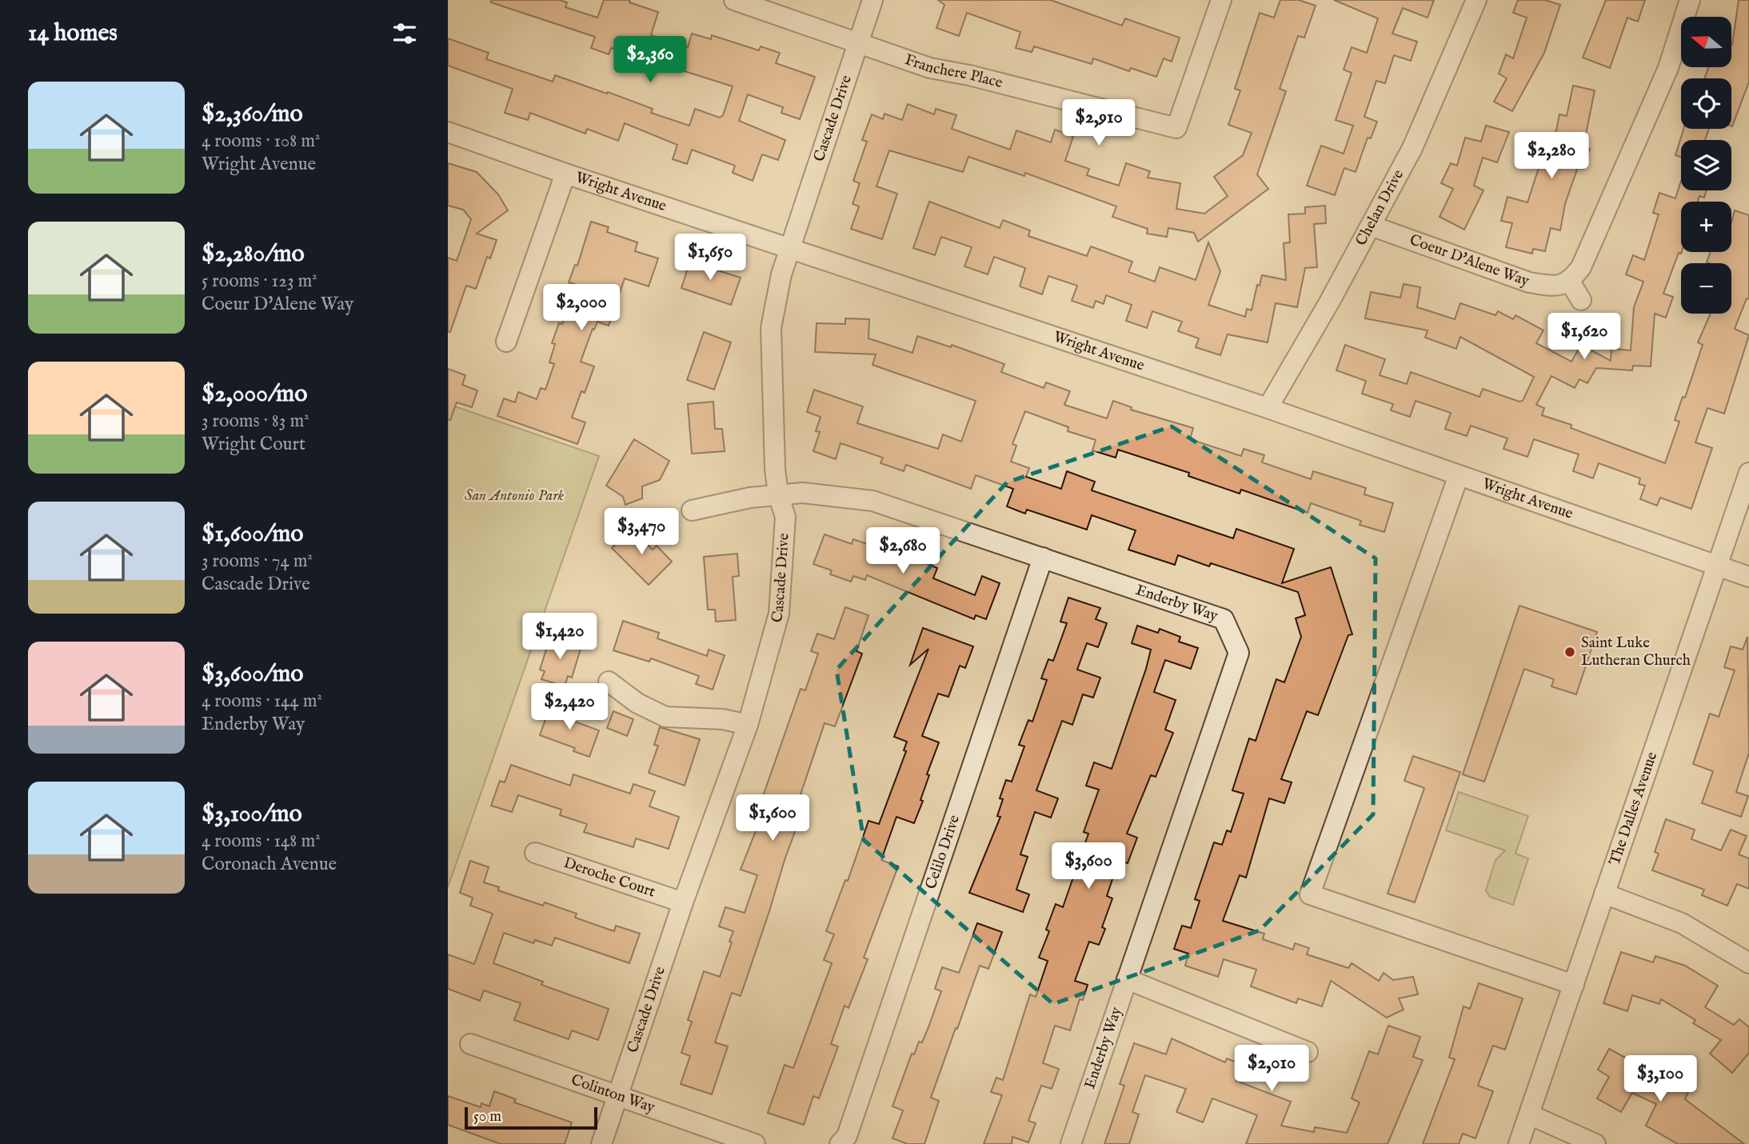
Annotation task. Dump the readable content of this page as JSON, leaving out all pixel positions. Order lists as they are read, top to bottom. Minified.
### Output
{"streets":{"street":["Franchere Place","Cascade Drive","Wright Avenue","Chelan Drive","Coeur D'Alene Way","Enderby Way","The Dalles Avenue","Celilo Drive","Deroche Court","Colinton Way"]},"crossings":[["Franchere Place","Cascade Drive"],["Cascade Drive","Wright Avenue"],["Cascade Drive","Enderby Way"],["Cascade Drive","Deroche Court"],["Cascade Drive","Colinton Way"],["Wright Avenue","Chelan Drive"],["Wright Avenue","The Dalles Avenue"],["Chelan Drive","Coeur D'Alene Way"],["Enderby Way","Celilo Drive"]],"parks":["San Antonio Park"],"places":["Saint Luke Lutheran Church"],"scale_bar":"50 m","north":"left","page":{"heading":"14 homes","map_buttons":["+","−"],"price":["$2,360","$2,910","$2,280","$1,650","$2,000","$1,620","$3,470","$2,680","$1,420","$2,420","$1,600","$3,600","$2,010","$3,100"],"list":[{"name":"$2,360/mo","note":"4 rooms · 108 m² · Wright Avenue"},{"name":"$2,280/mo","note":"5 rooms · 123 m² · Coeur D'Alene Way"},{"name":"$2,000/mo","note":"3 rooms · 83 m² · Wright Court"},{"name":"$1,600/mo","note":"3 rooms · 74 m² · Cascade Drive"},{"name":"$3,600/mo","note":"4 rooms · 144 m² · Enderby Way"},{"name":"$3,100/mo","note":"4 rooms · 148 m² · Coronach Avenue"}],"scale":"50 m"}}
